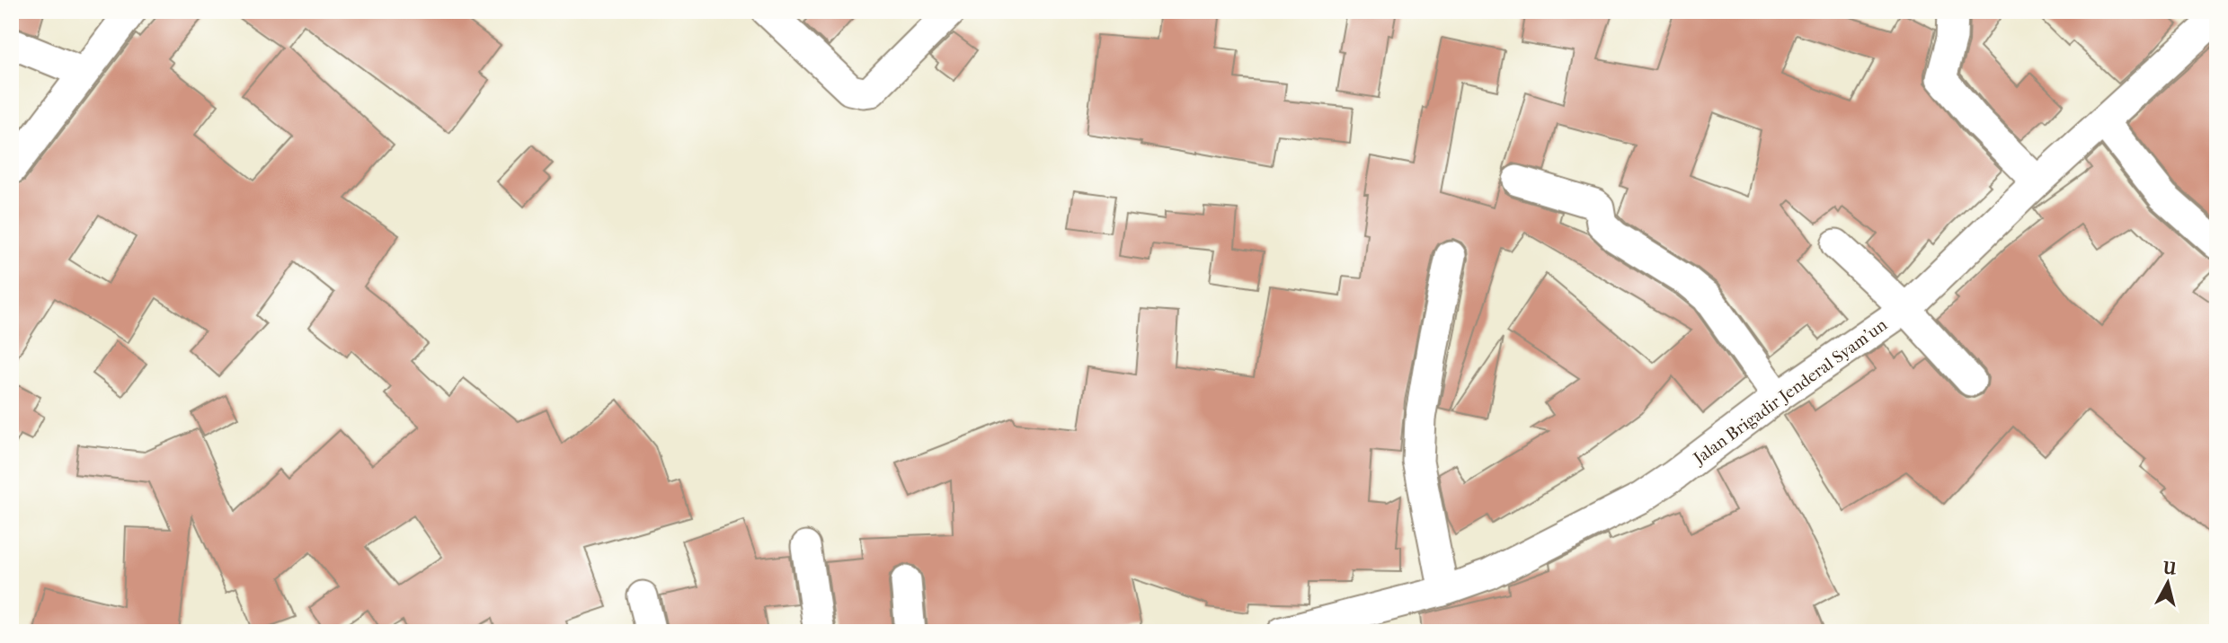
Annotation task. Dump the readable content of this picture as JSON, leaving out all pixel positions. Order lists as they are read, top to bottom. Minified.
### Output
{"streets":{"street":["Jalan Brigadir Jenderal Syam'un"]},"north":"top"}
